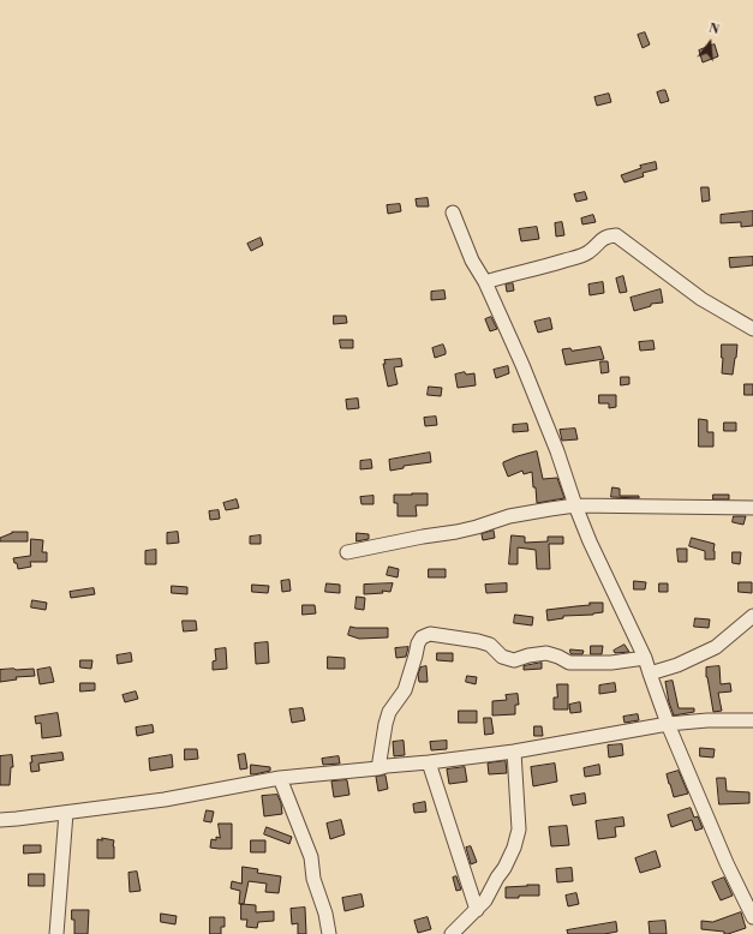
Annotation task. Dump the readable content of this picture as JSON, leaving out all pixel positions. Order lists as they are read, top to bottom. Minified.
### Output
{"north":"top"}
